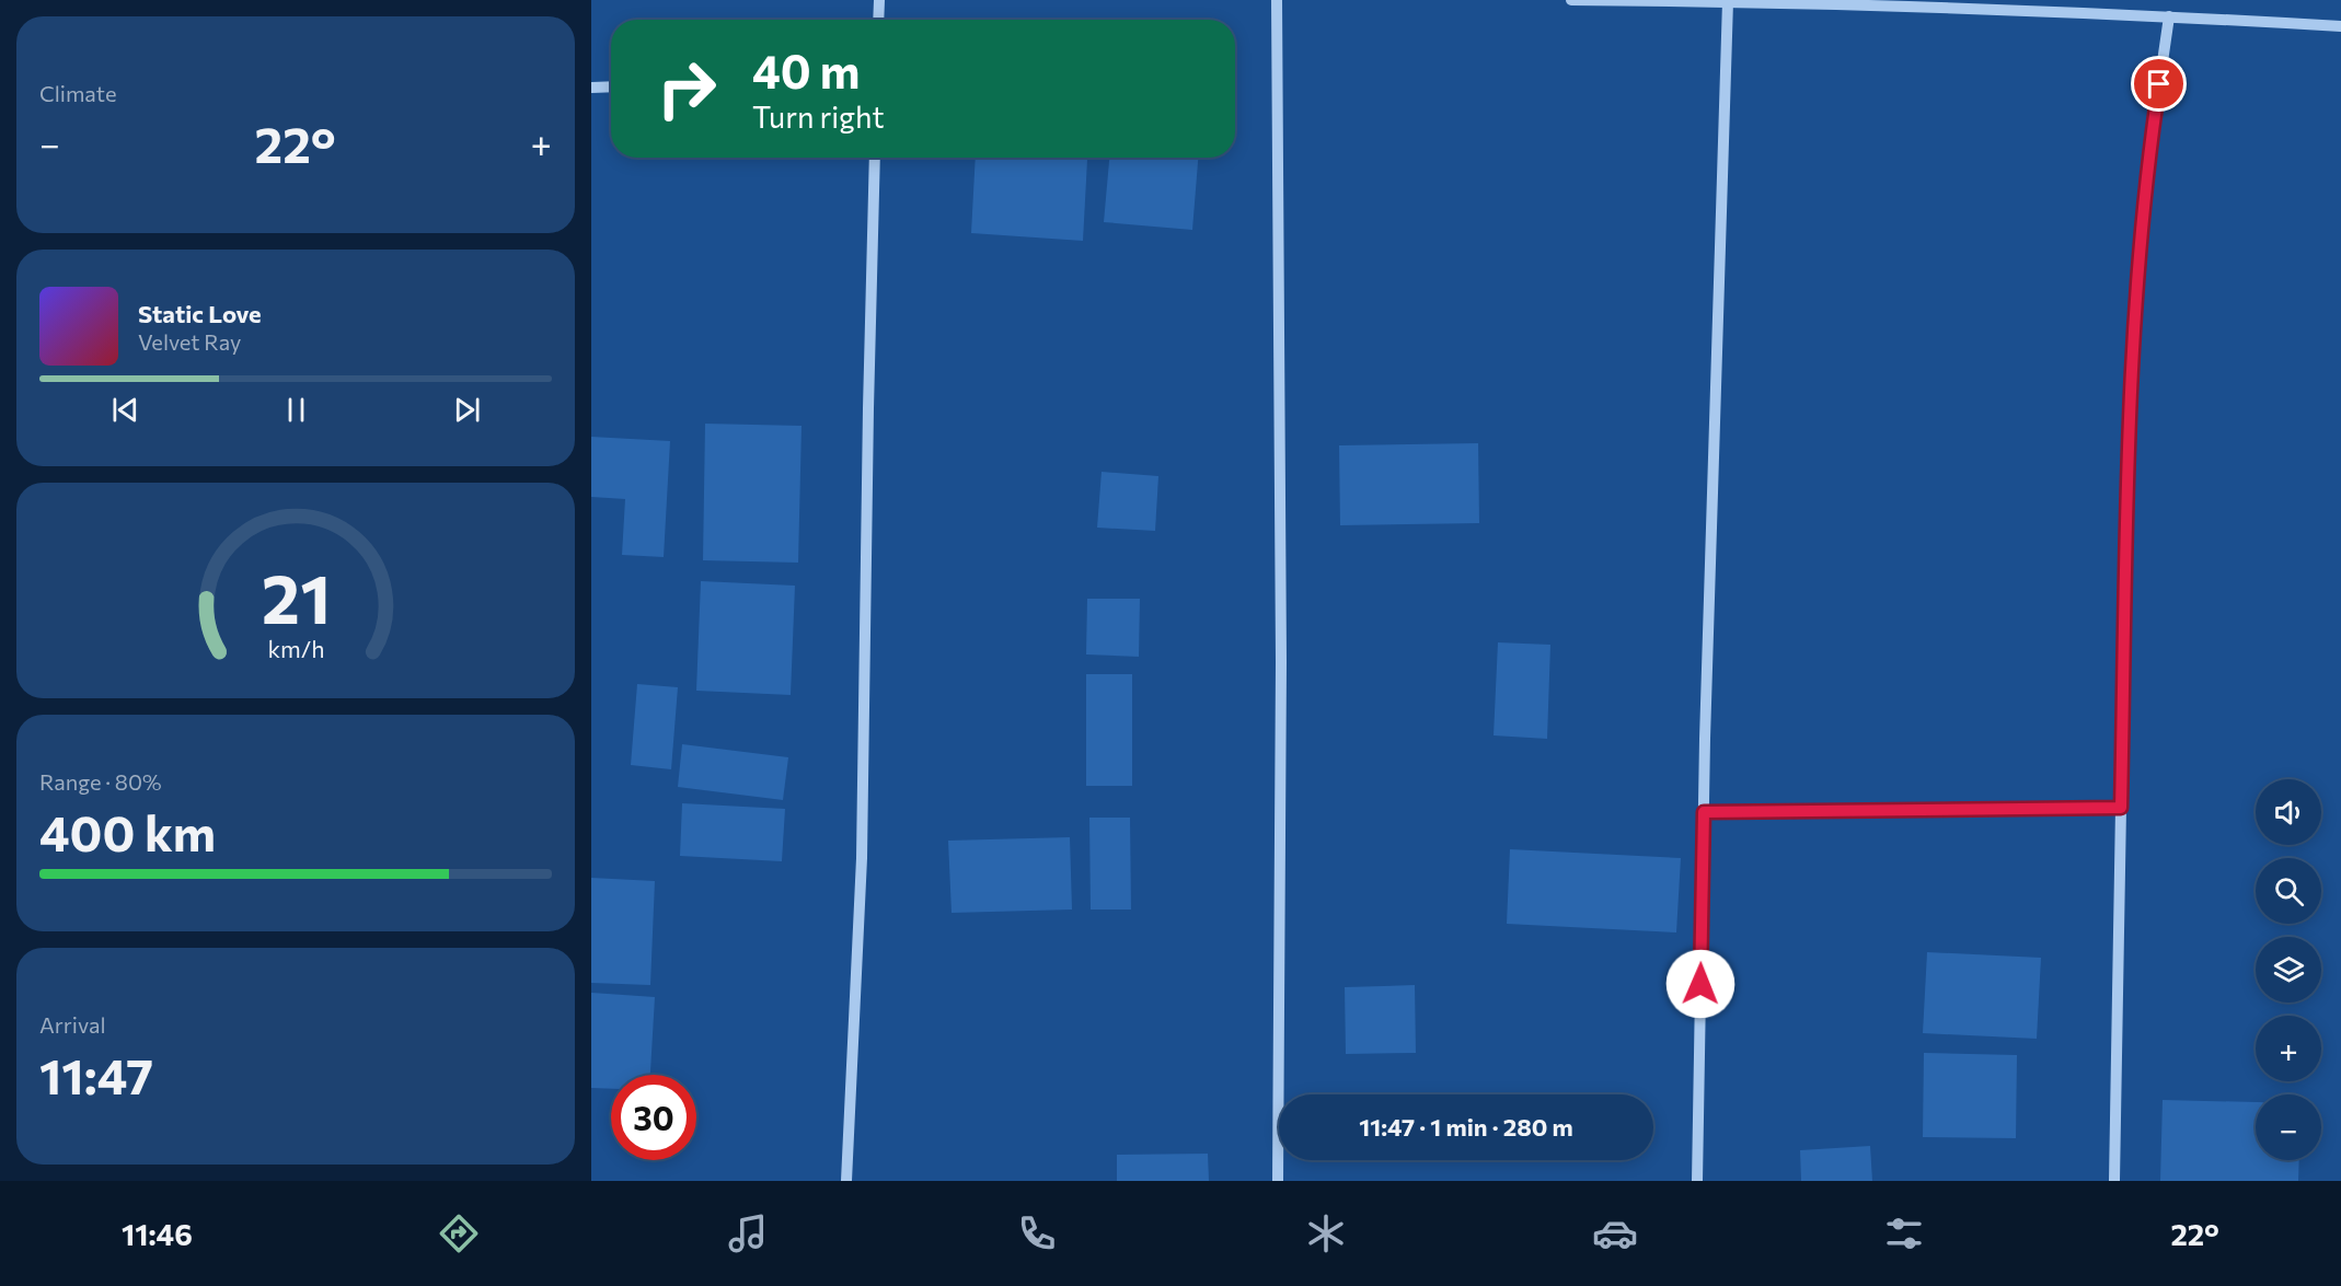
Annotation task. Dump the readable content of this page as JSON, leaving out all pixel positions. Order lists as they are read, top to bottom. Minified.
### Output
{"page":{"tile":["Climate",["Range · 80%","400 km"],["Arrival","11:47"]],"turn":["40 m","Turn right"],"heat":["−","22°","+"],"song":["Static Love","Velvet Ray"],"map_buttons":["+","−"],"limit":"30","trip":"11:47 · 1 min · 280 m","tabs":["11:46","22°"],"gauge":["21","km/h"]}}
